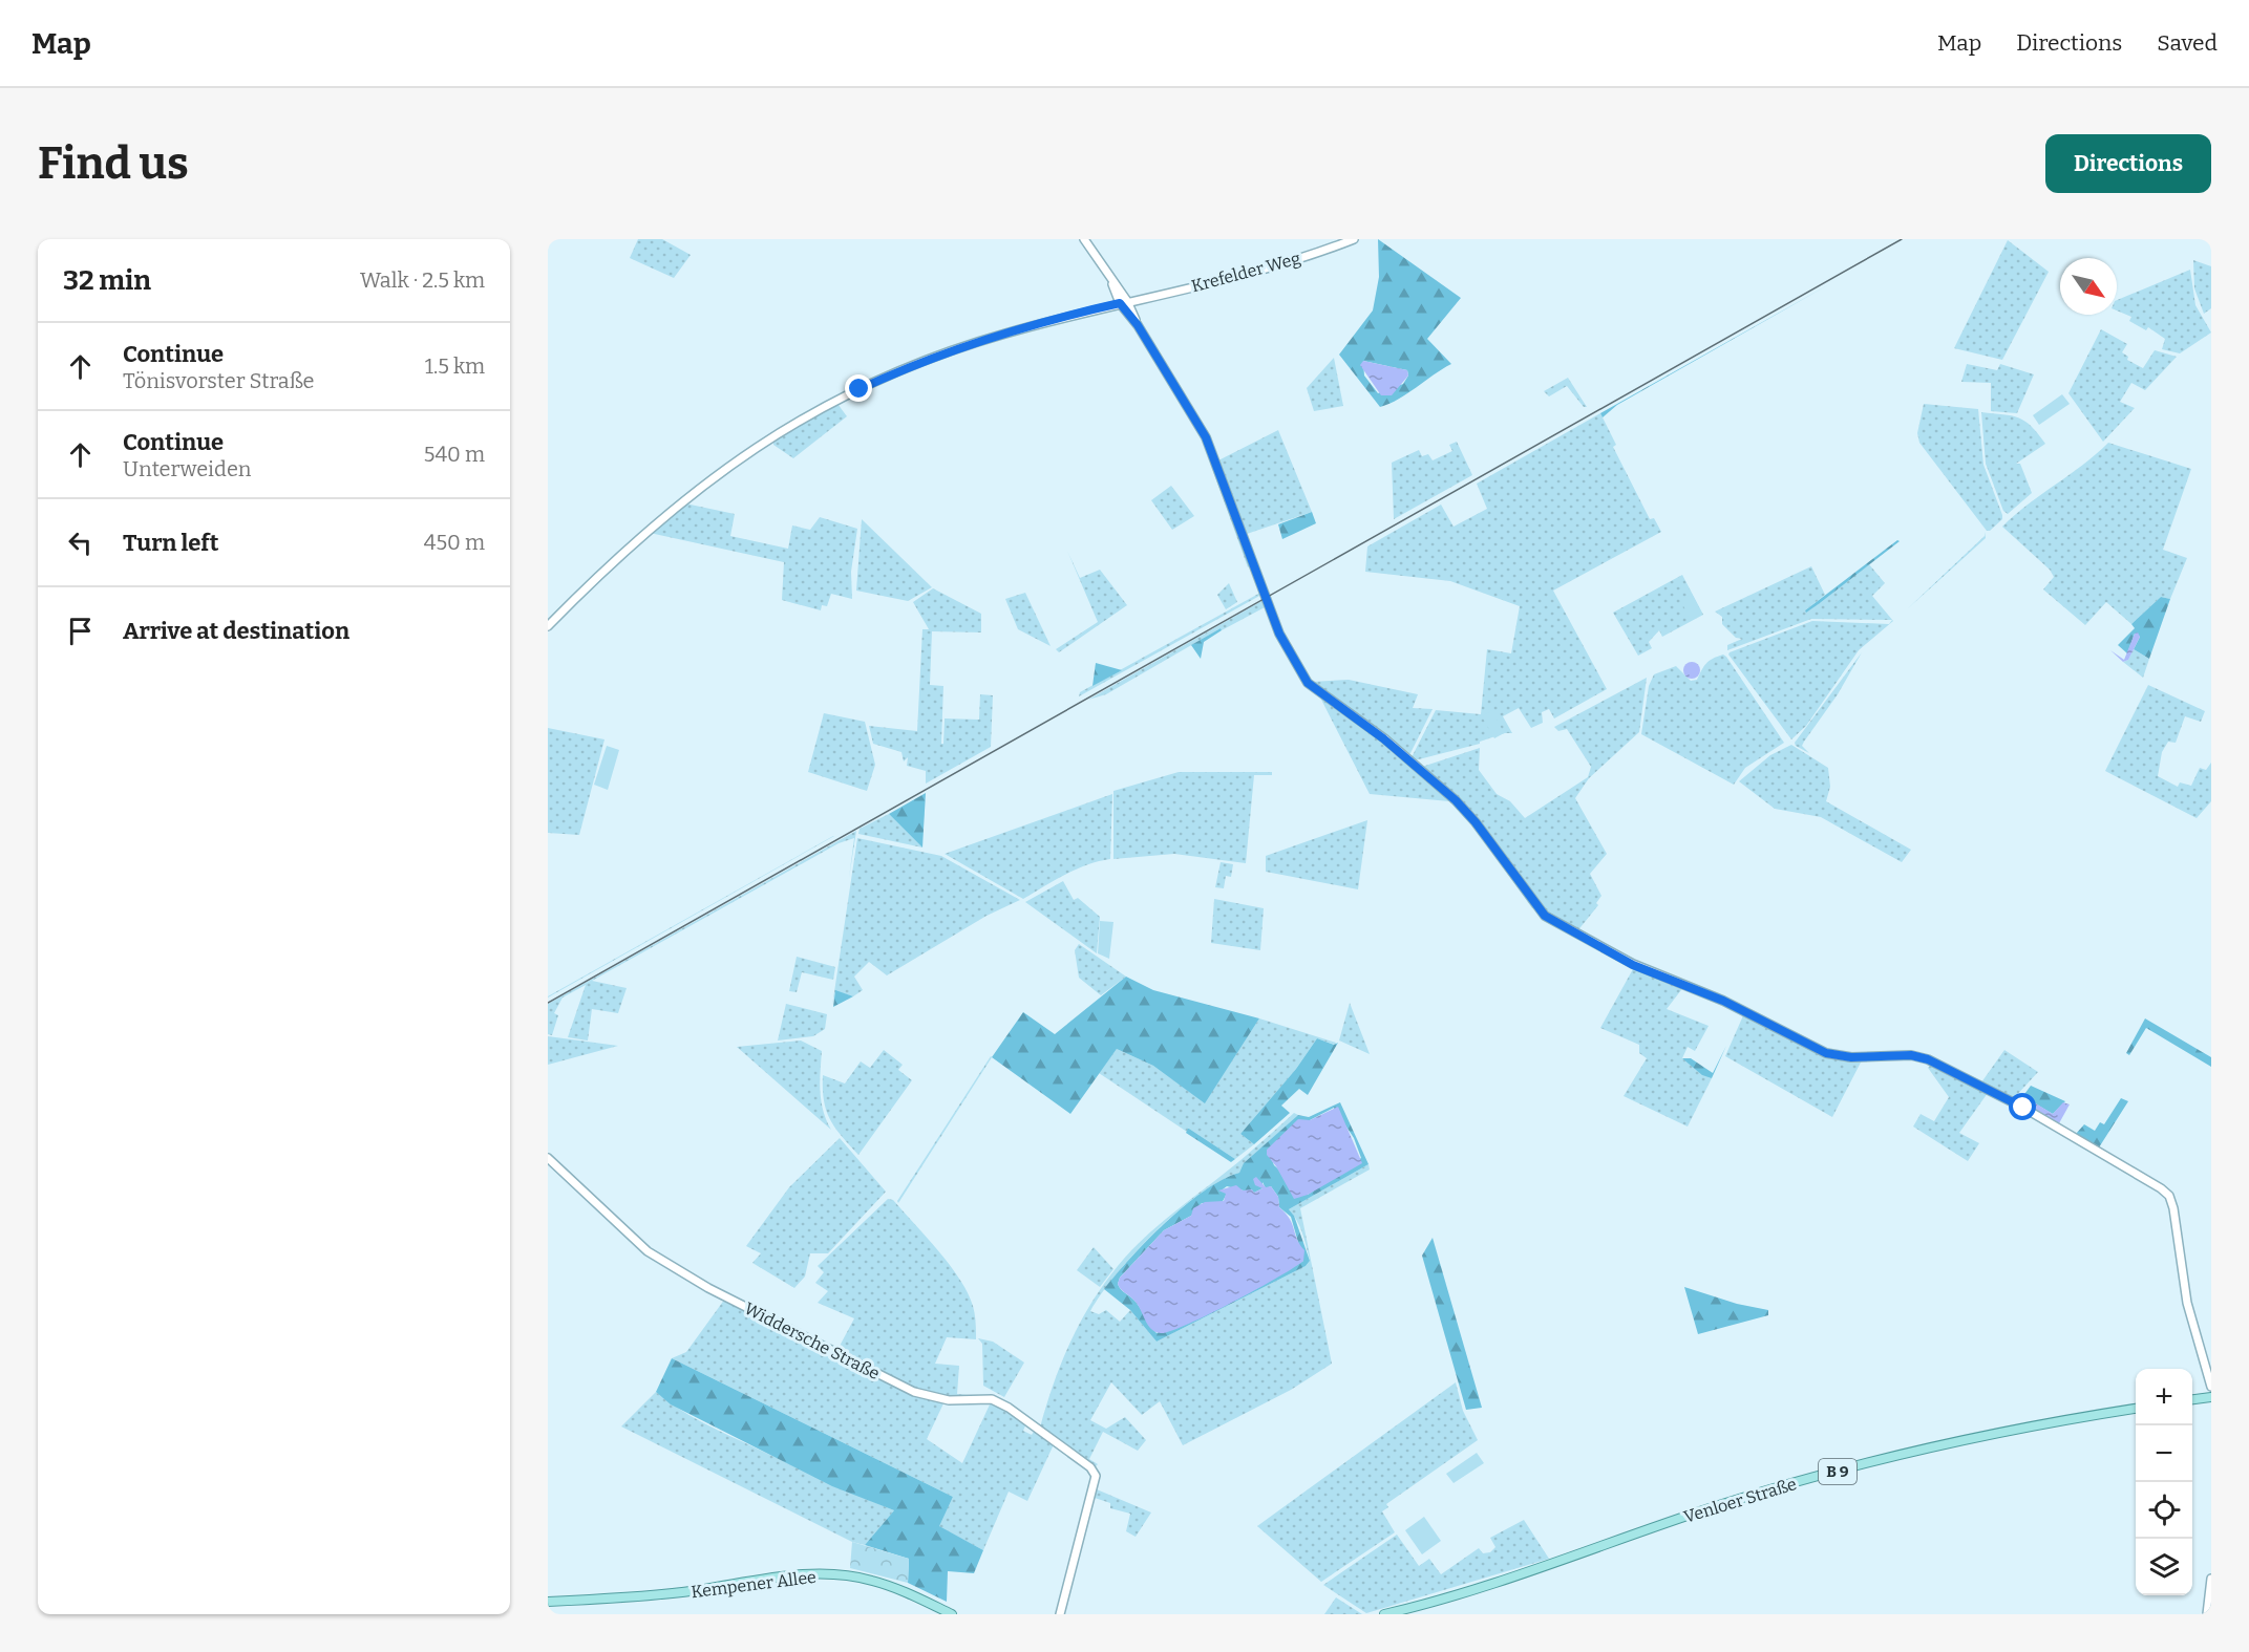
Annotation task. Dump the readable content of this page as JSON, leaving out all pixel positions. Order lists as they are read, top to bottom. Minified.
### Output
{"streets":{"main road":["B 9","Venloer Straße","Kempener Allee"],"street":["Krefelder Weg","Widdersche Straße"]},"north":"bottom right","page":{"header":"Map","nav":["Map","Directions","Saved"],"buttons":"Directions","title":"Find us","heading":["32 min","Walk · 2.5 km"],"list":[["Continue","Tönisvorster Straße","1.5 km"],["Continue","Unterweiden","540 m"],["Turn left","450 m"],"Arrive at destination"],"map_buttons":["+","−"]}}
